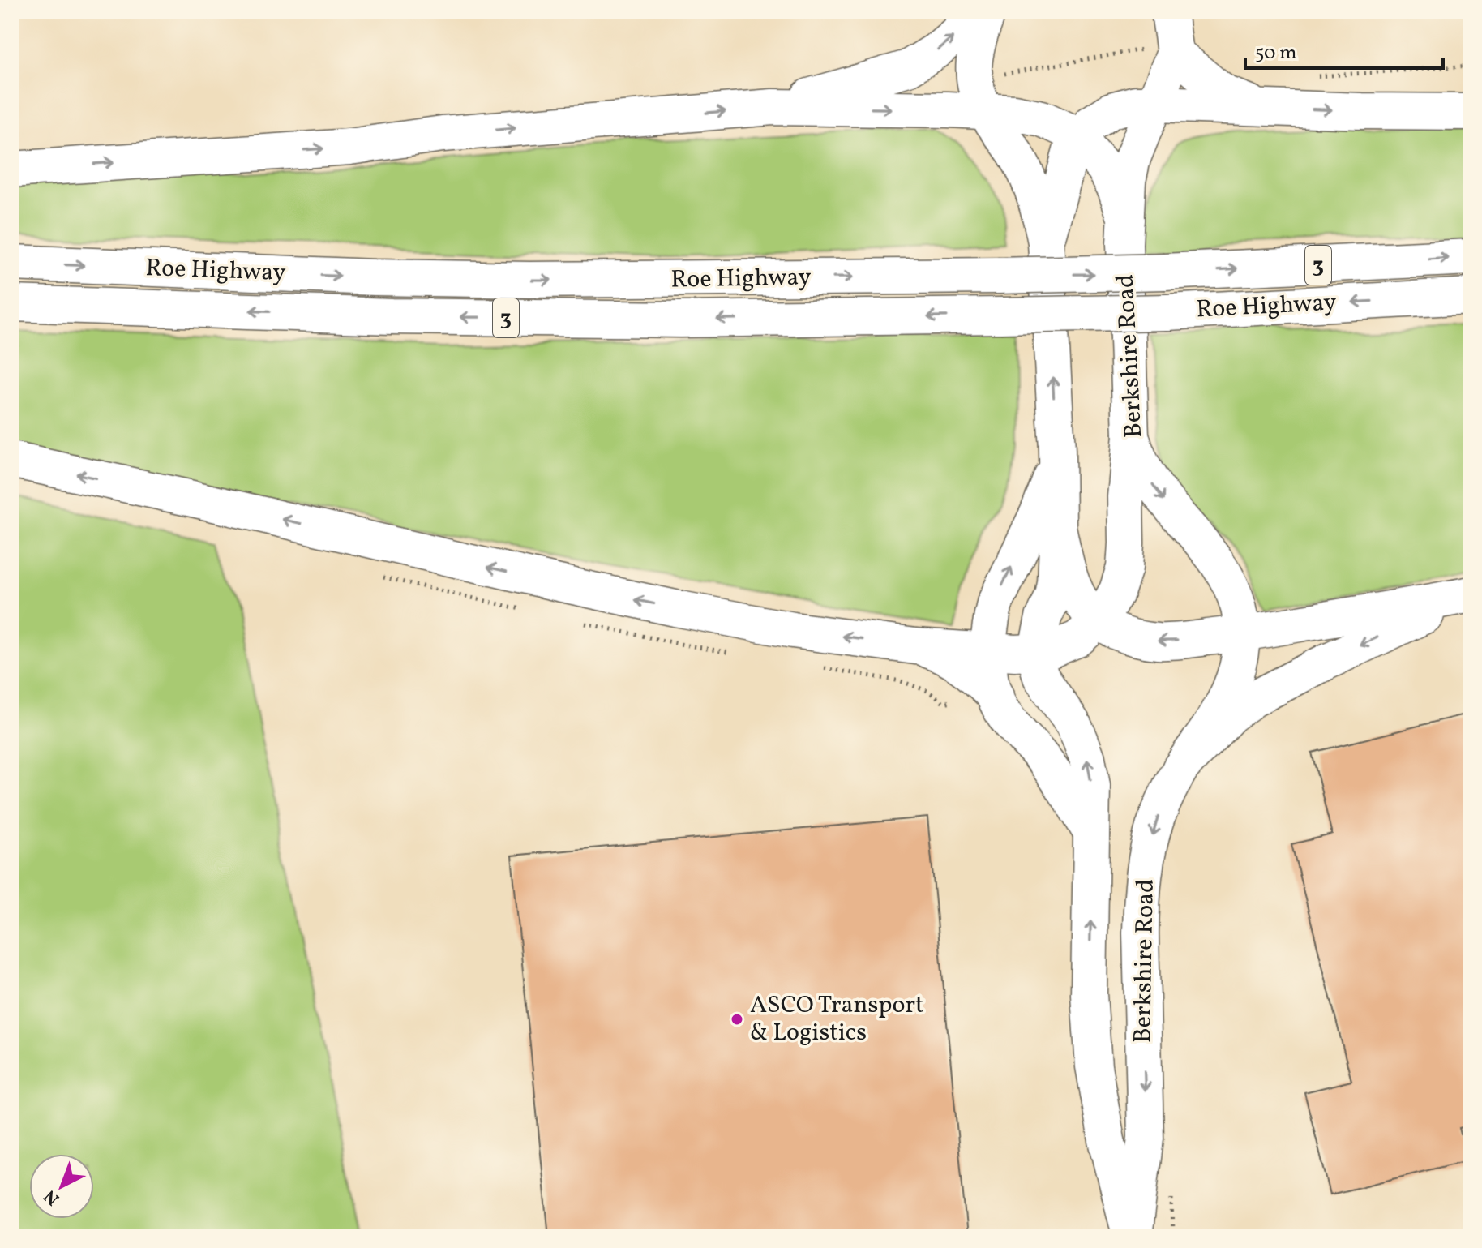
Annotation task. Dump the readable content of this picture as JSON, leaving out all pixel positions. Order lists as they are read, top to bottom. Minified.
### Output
{"streets":{"main road":["3","Roe Highway","Berkshire Road"]},"places":["ASCO Transport & Logistics"],"scale_bar":"50 m","north":"bottom left"}
